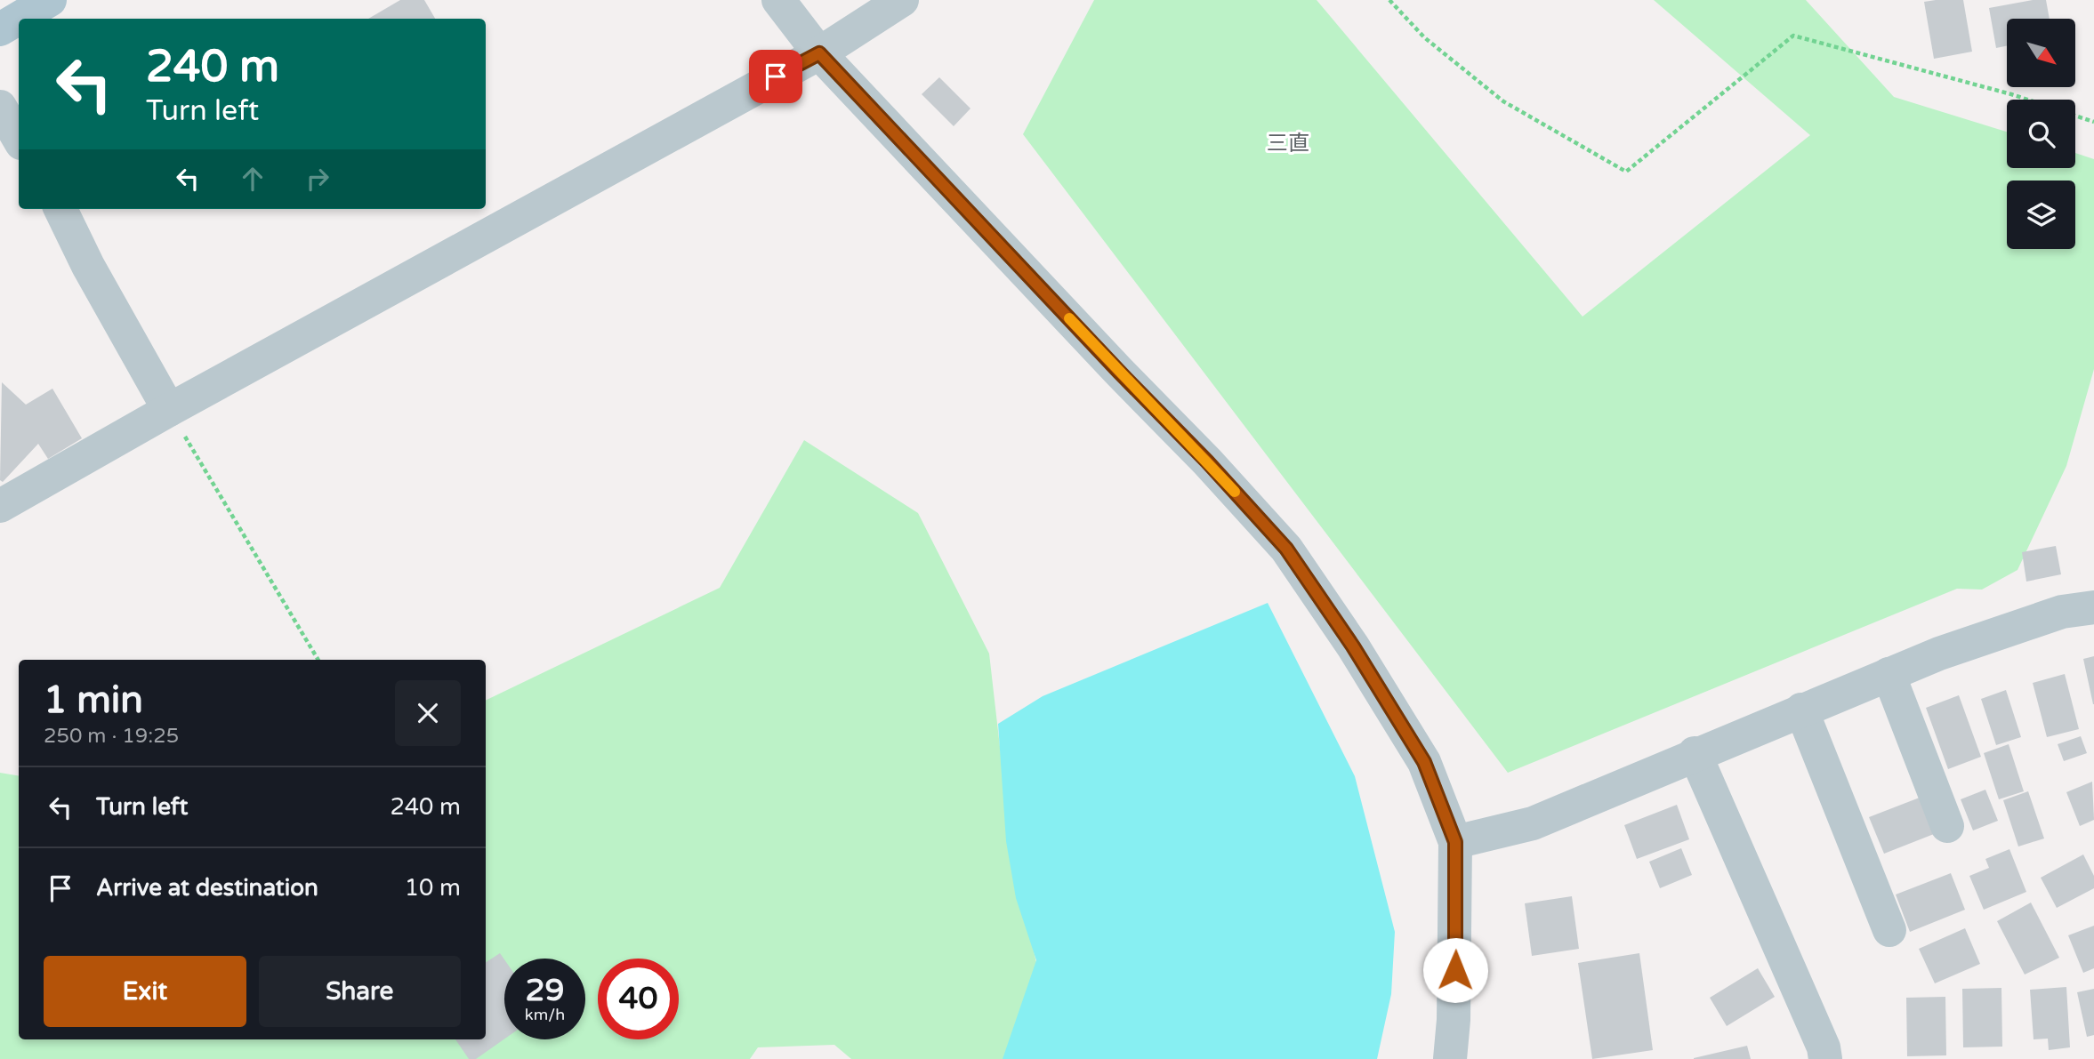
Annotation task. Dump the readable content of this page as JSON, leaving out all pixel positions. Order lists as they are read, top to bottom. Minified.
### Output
{"districts":["三直"],"north":"bottom right","page":{"turn":["240 m","Turn left"],"heading":["1 min","250 m · 19:25"],"list":[{"name":"Turn left","value":"240 m"},{"name":"Arrive at destination","value":"10 m"}],"buttons":["Exit","Share"],"speed":"29 km/h","limit":"40"}}
